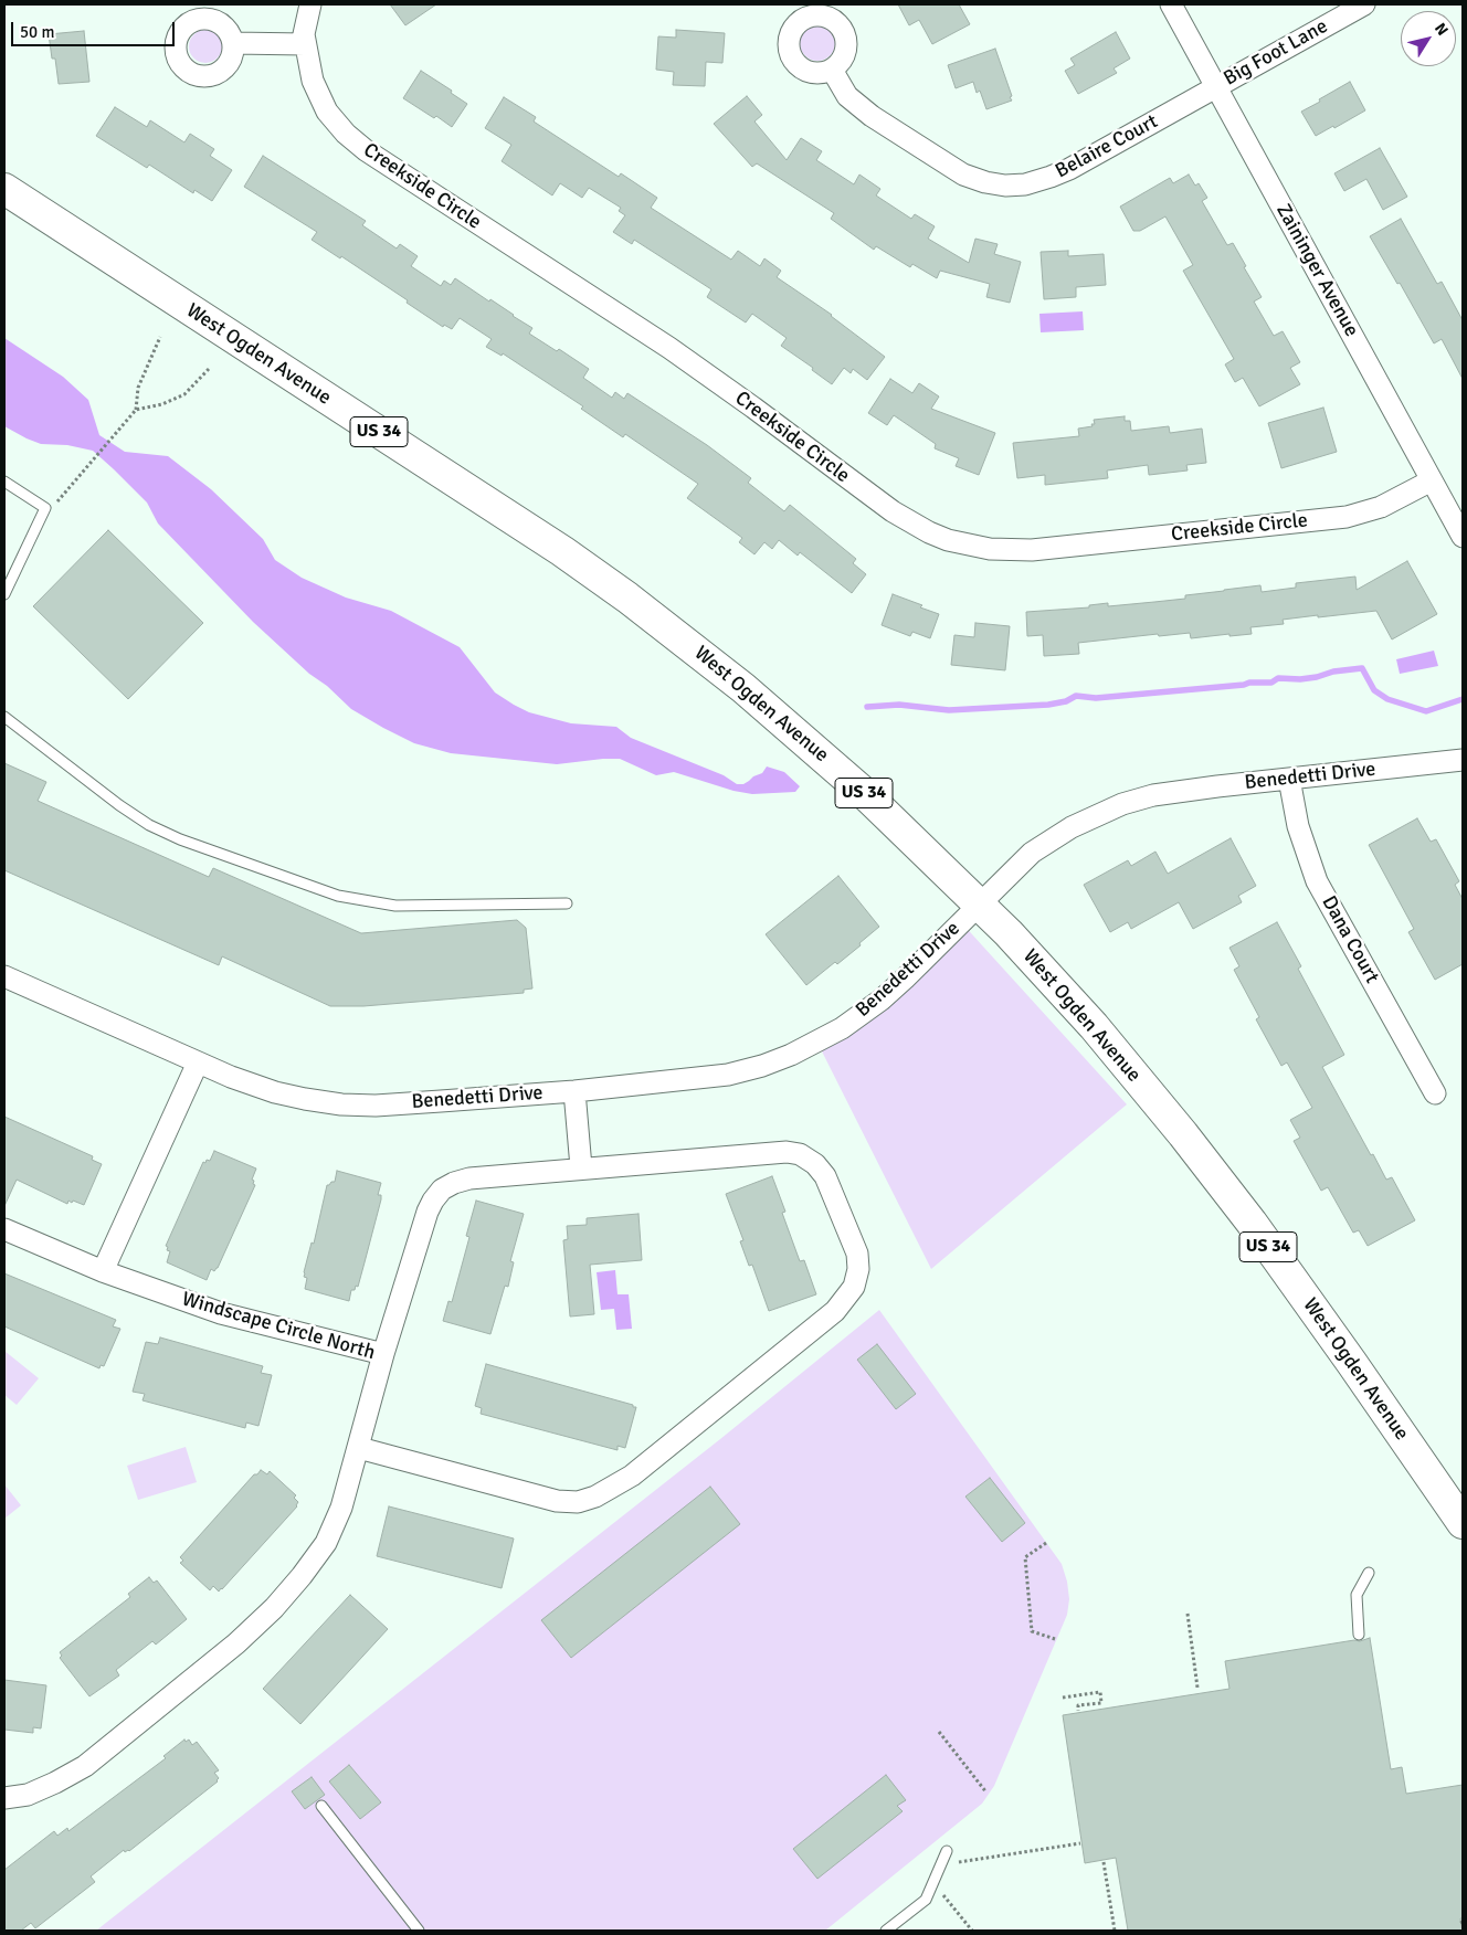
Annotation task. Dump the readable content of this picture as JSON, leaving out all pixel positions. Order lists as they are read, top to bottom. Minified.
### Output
{"streets":{"main road":["West Ogden Avenue","US 34"],"street":["Big Foot Lane","Belaire Court","Creekside Circle","Zaininger Avenue","Benedetti Drive","Dana Court","Windscape Circle North"]},"crossings":[["Big Foot Lane","Belaire Court"],["Big Foot Lane","Zaininger Avenue"],["Belaire Court","Zaininger Avenue"],["Creekside Circle","Zaininger Avenue"],["West Ogden Avenue","Benedetti Drive"],["Benedetti Drive","Dana Court"]],"scale_bar":"50 m","north":"top right"}
